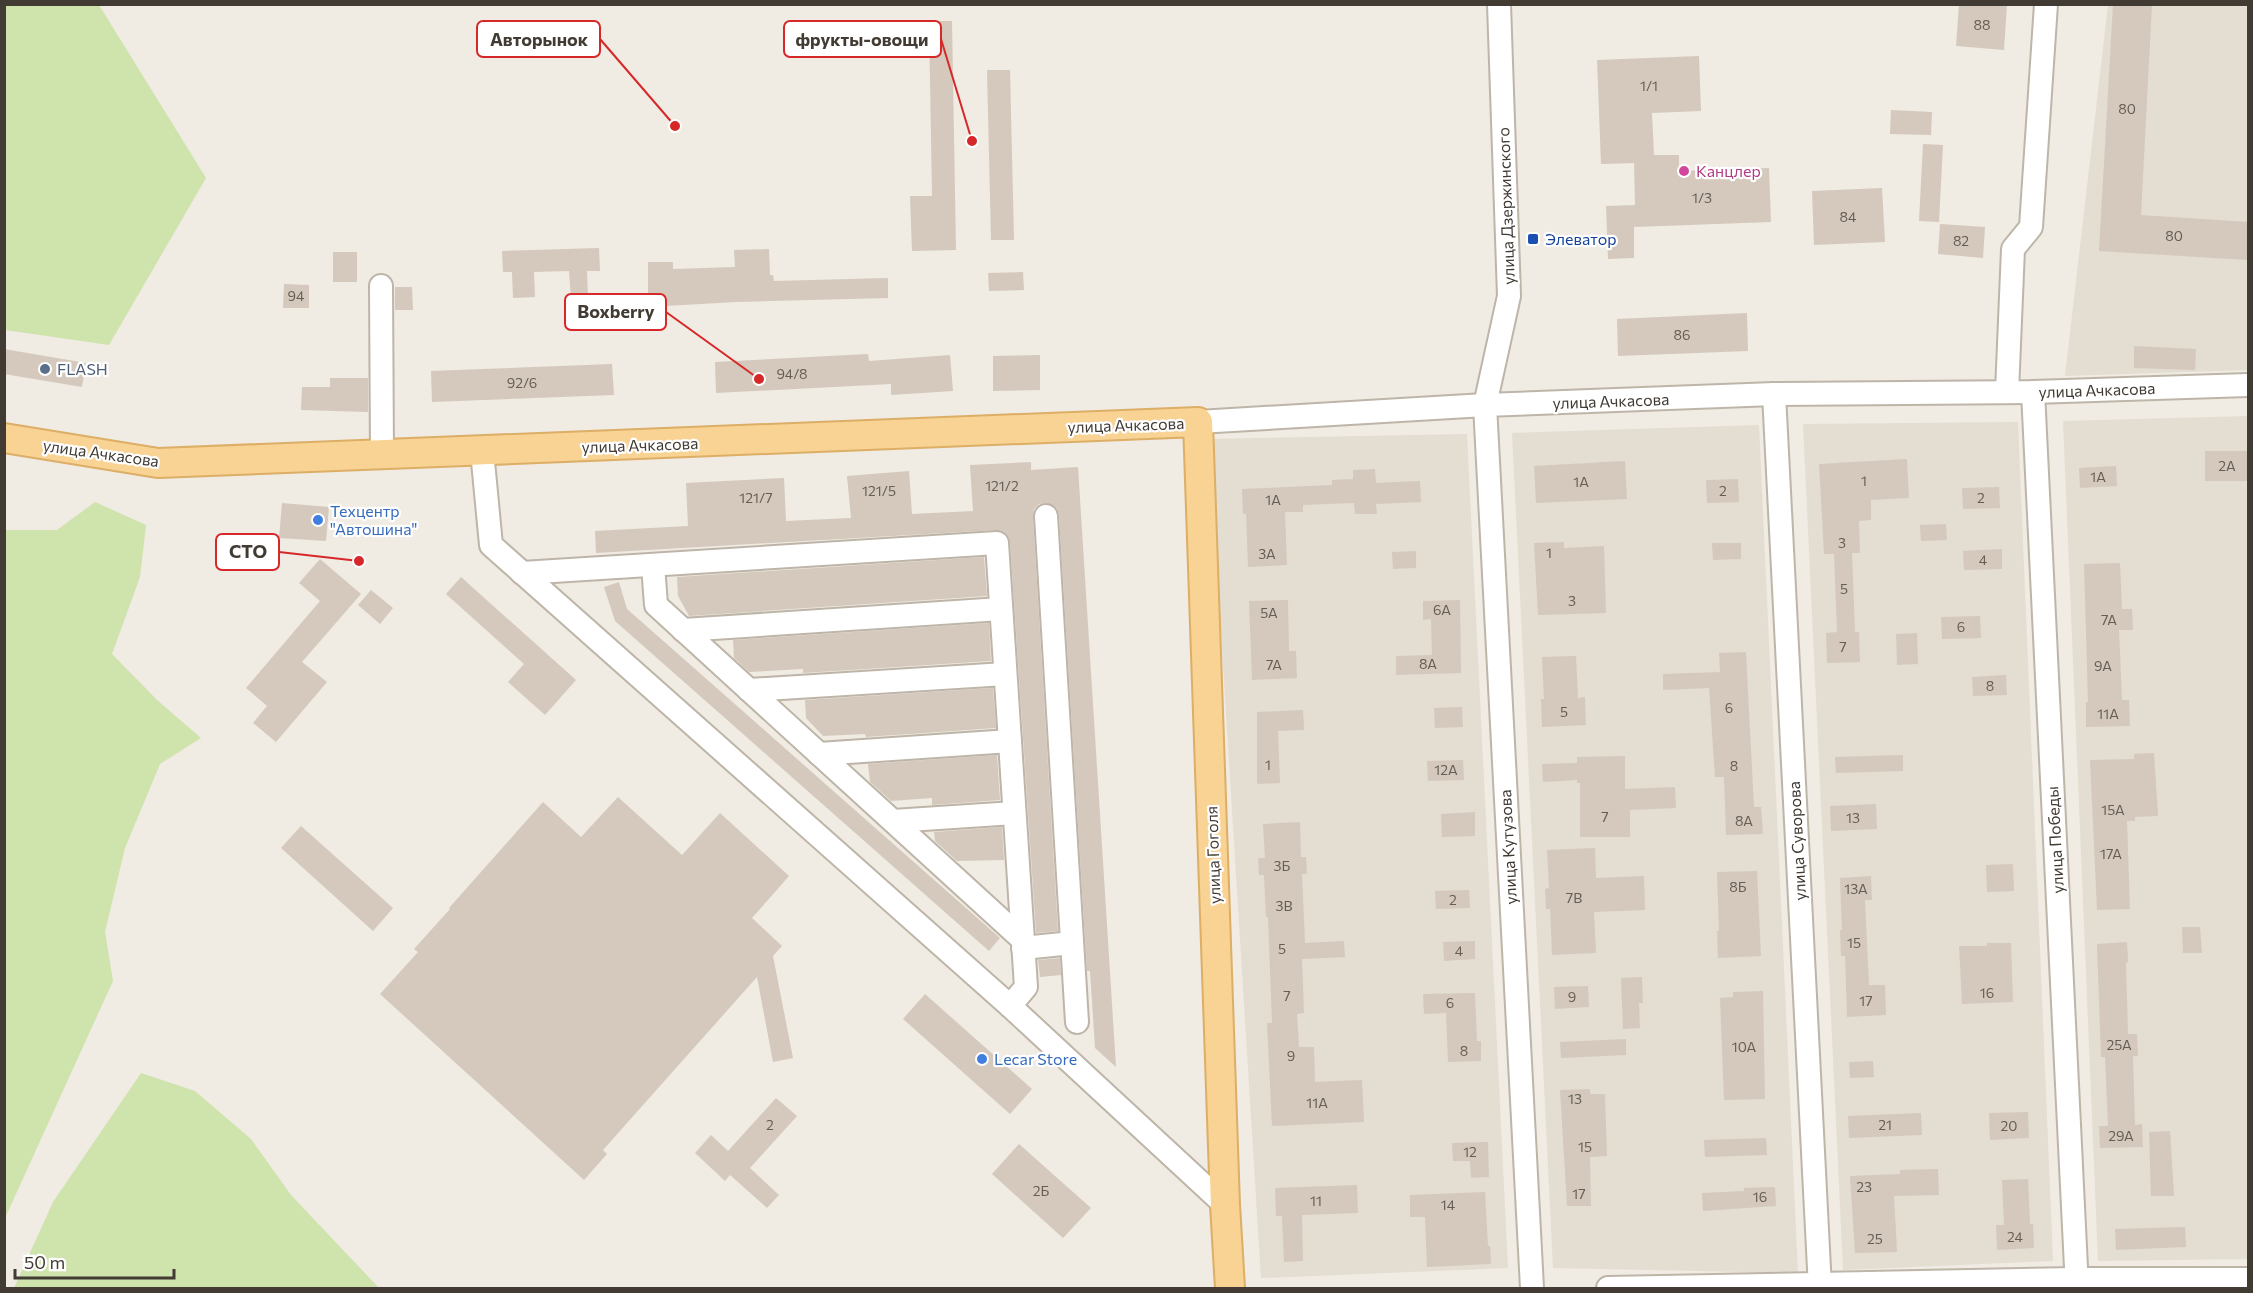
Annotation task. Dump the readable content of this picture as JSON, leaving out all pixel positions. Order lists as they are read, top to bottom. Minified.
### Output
{"streets":{"main road":["улица Ачкасова","улица Гоголя"],"street":["улица Дзержинского","улица Победы","улица Суворова","улица Кутузова"]},"crossings":[["улица Дзержинского","улица Ачкасова"],["улица Дзержинского","улица Кутузова"],["улица Ачкасова","улица Победы"],["улица Ачкасова","улица Суворова"],["улица Ачкасова","улица Кутузова"],["улица Ачкасова","улица Гоголя"]],"places":{"other":["Авторынок","фрукты-овощи","Канцлер","FLASH","Boxberry","Техцентр \"Автошина\"","СТО","Lecar Store"],"transit":["Элеватор"]},"house_numbers":["88","1/1","80","1/3","84","80","82","94","86","94/8","92/6","2А","1А","1","1А","121/2","121/5","2","121/7","2","1А","3","1","3А","4","5","3","6А","5А","7А","6","7","8А","7А","9А","8","6","5","11А","1","8","12А","15А","7","13","8А","17А","3Б","8Б","13А","7В","2","3В","15","5","4","16","7","9","17","6","25А","10А","8","9","13","11А","2","21","20","29А","15","12","23","2Б","17","16","11","14","24","25"],"scale_bar":"50 m"}
